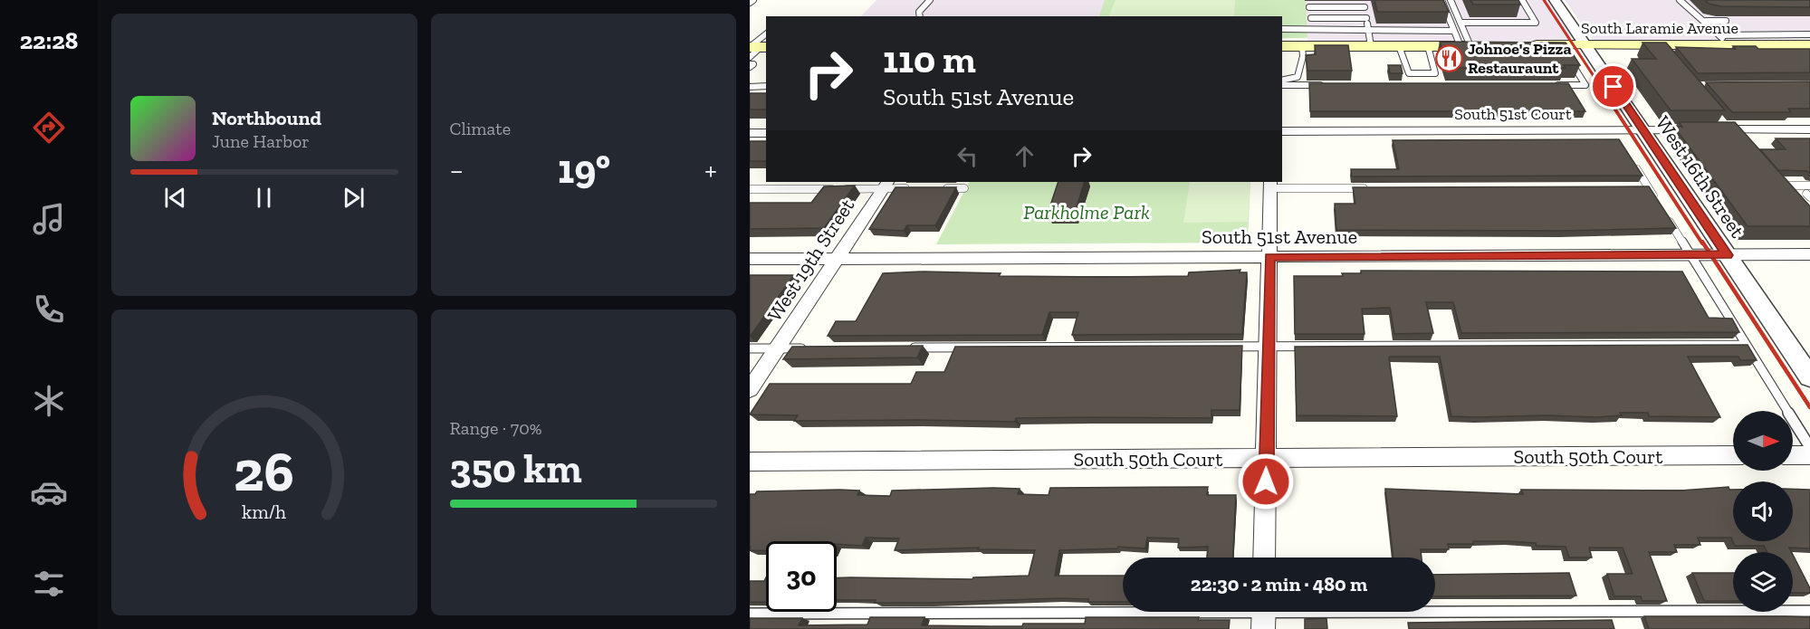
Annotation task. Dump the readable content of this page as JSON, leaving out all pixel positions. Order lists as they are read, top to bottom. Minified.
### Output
{"streets":{"main road":["South Laramie Avenue"],"street":["South 51st Court","West 16th Street","South 51st Avenue","West 19th Street","South 50th Court"]},"crossings":[["South Laramie Avenue","West 16th Street"],["South 51st Court","West 16th Street"],["West 16th Street","South 51st Avenue"],["South 51st Avenue","West 19th Street"]],"parks":["Parkholme Park"],"places":{"restaurant":["Johnoe's Pizza Restauraunt"]},"north":"right","page":{"tabs":"22:28","tile":["Climate",["Range · 70%","350 km"]],"turn":["110 m","South 51st Avenue"],"song":["Northbound","June Harbor"],"heat":["−","19°","+"],"limit":"30","trip":"22:30 · 2 min · 480 m","gauge":["26","km/h"]}}
